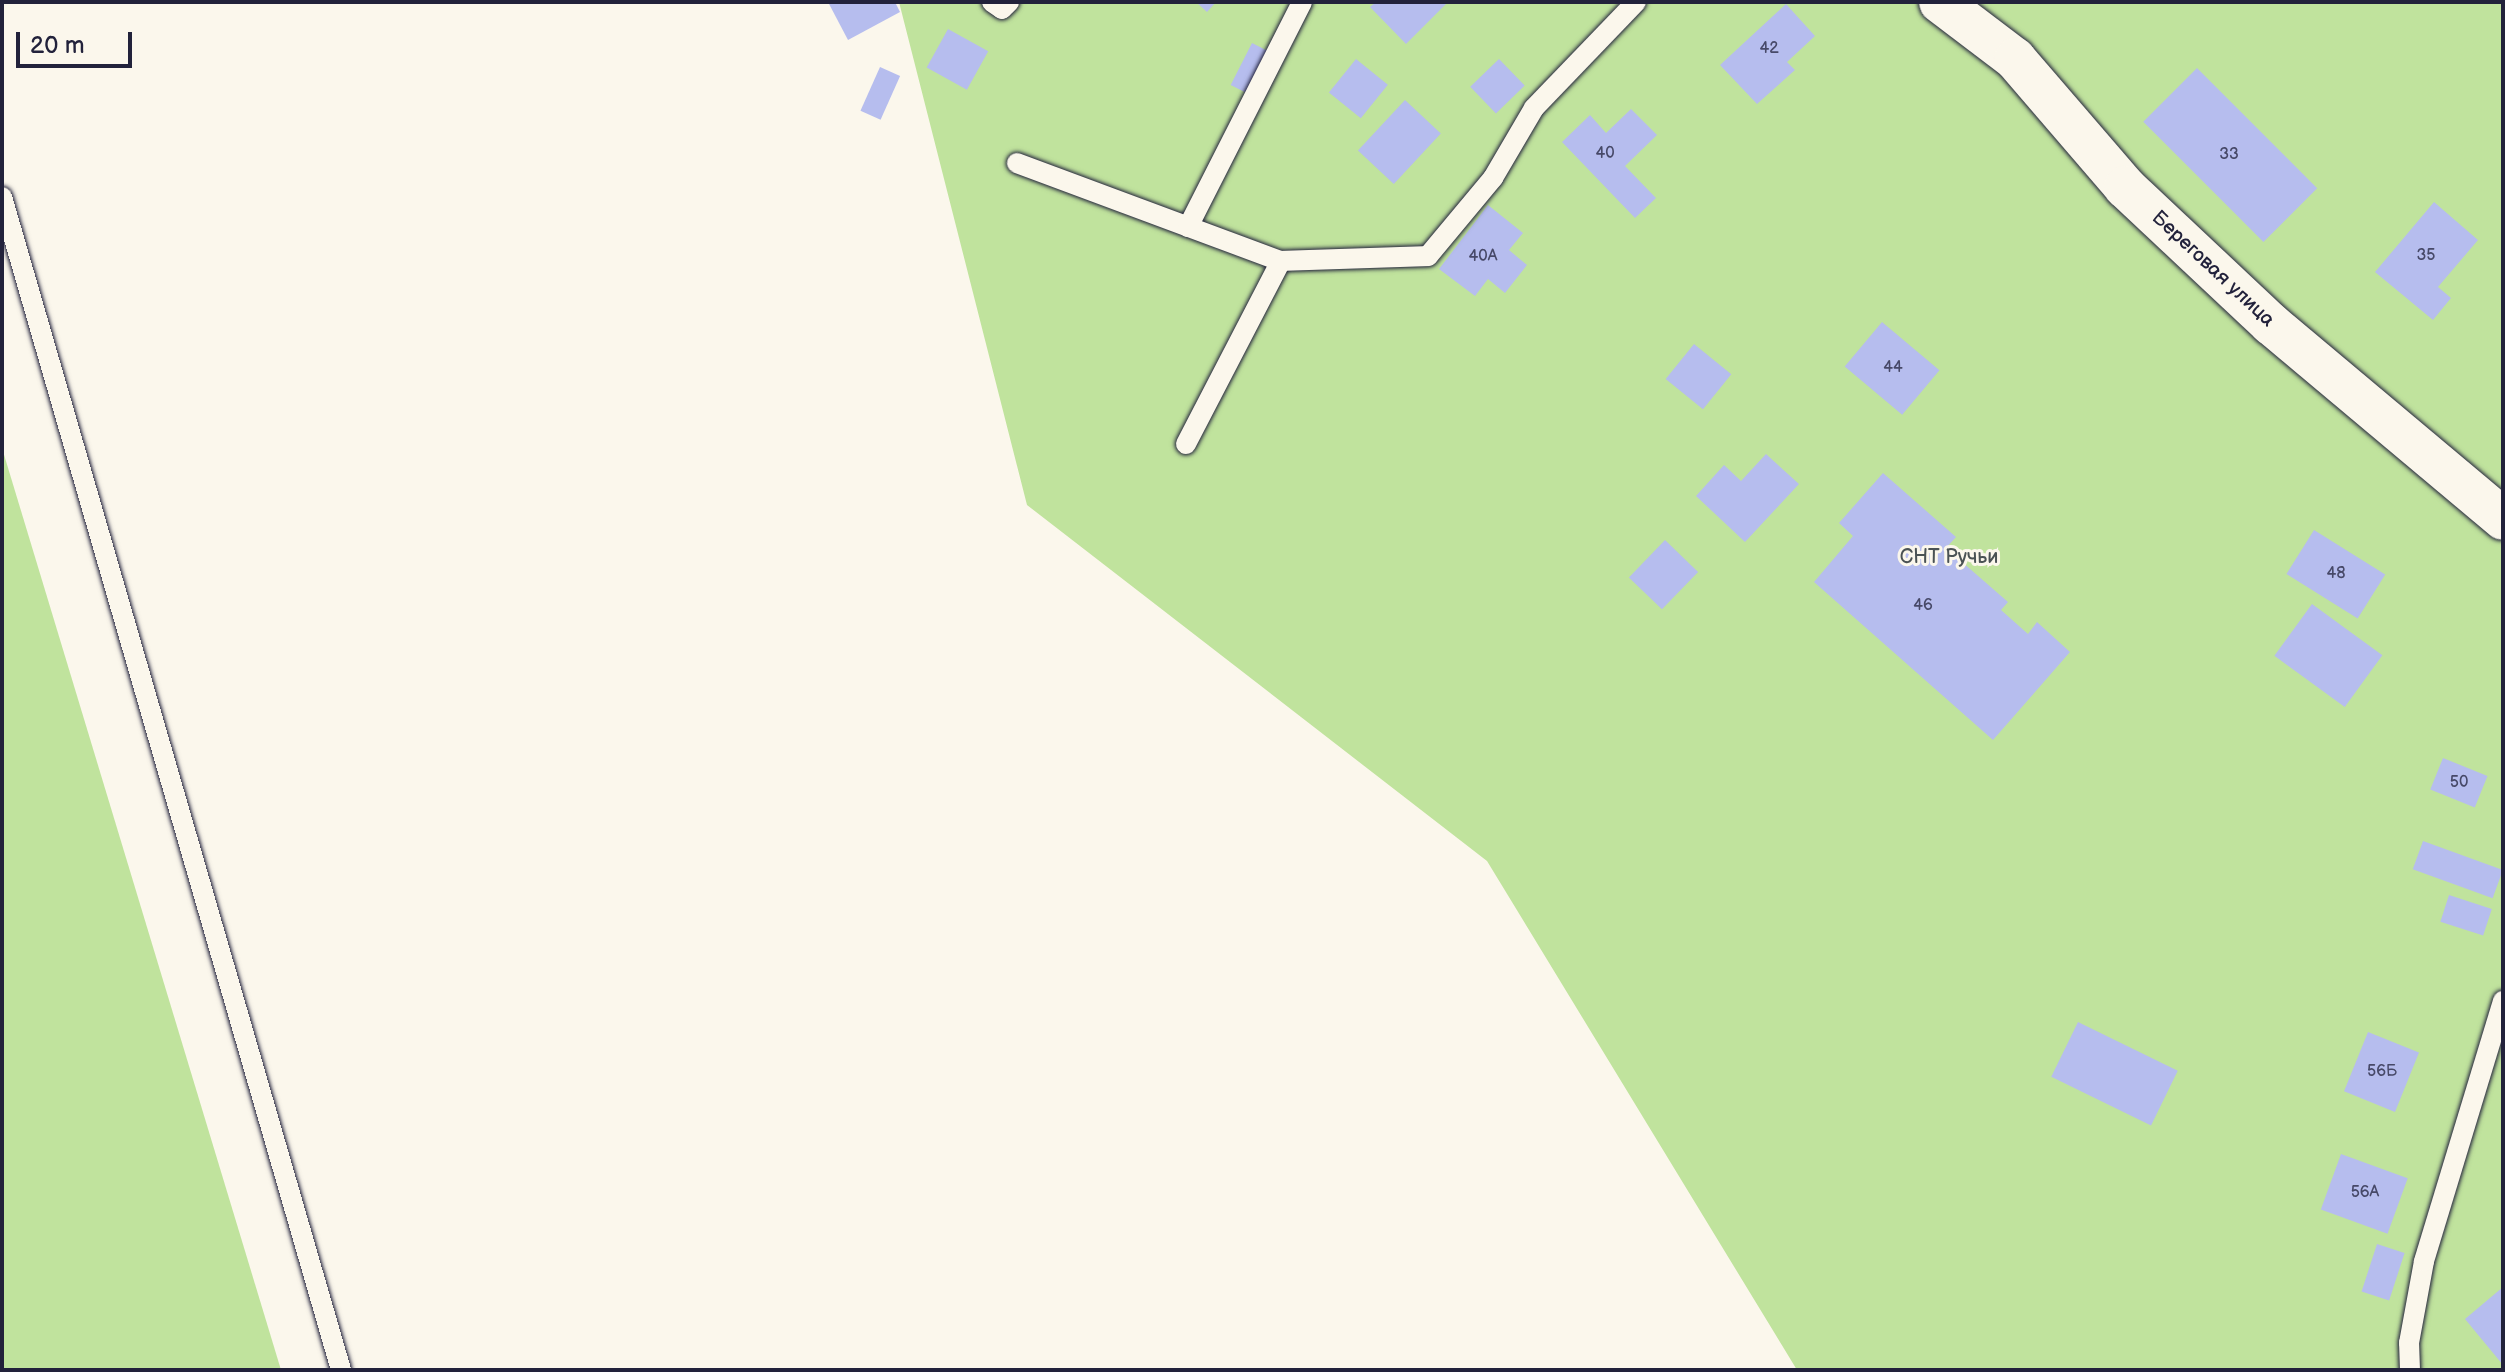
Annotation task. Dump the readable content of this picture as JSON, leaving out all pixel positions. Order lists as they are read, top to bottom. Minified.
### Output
{"streets":{"street":["Береговая улица"]},"parks":["СНТ Ручьи"],"house_numbers":["42","40","33","35","40А","44","48","46","50","56Б","56А"],"scale_bar":"20 m"}
